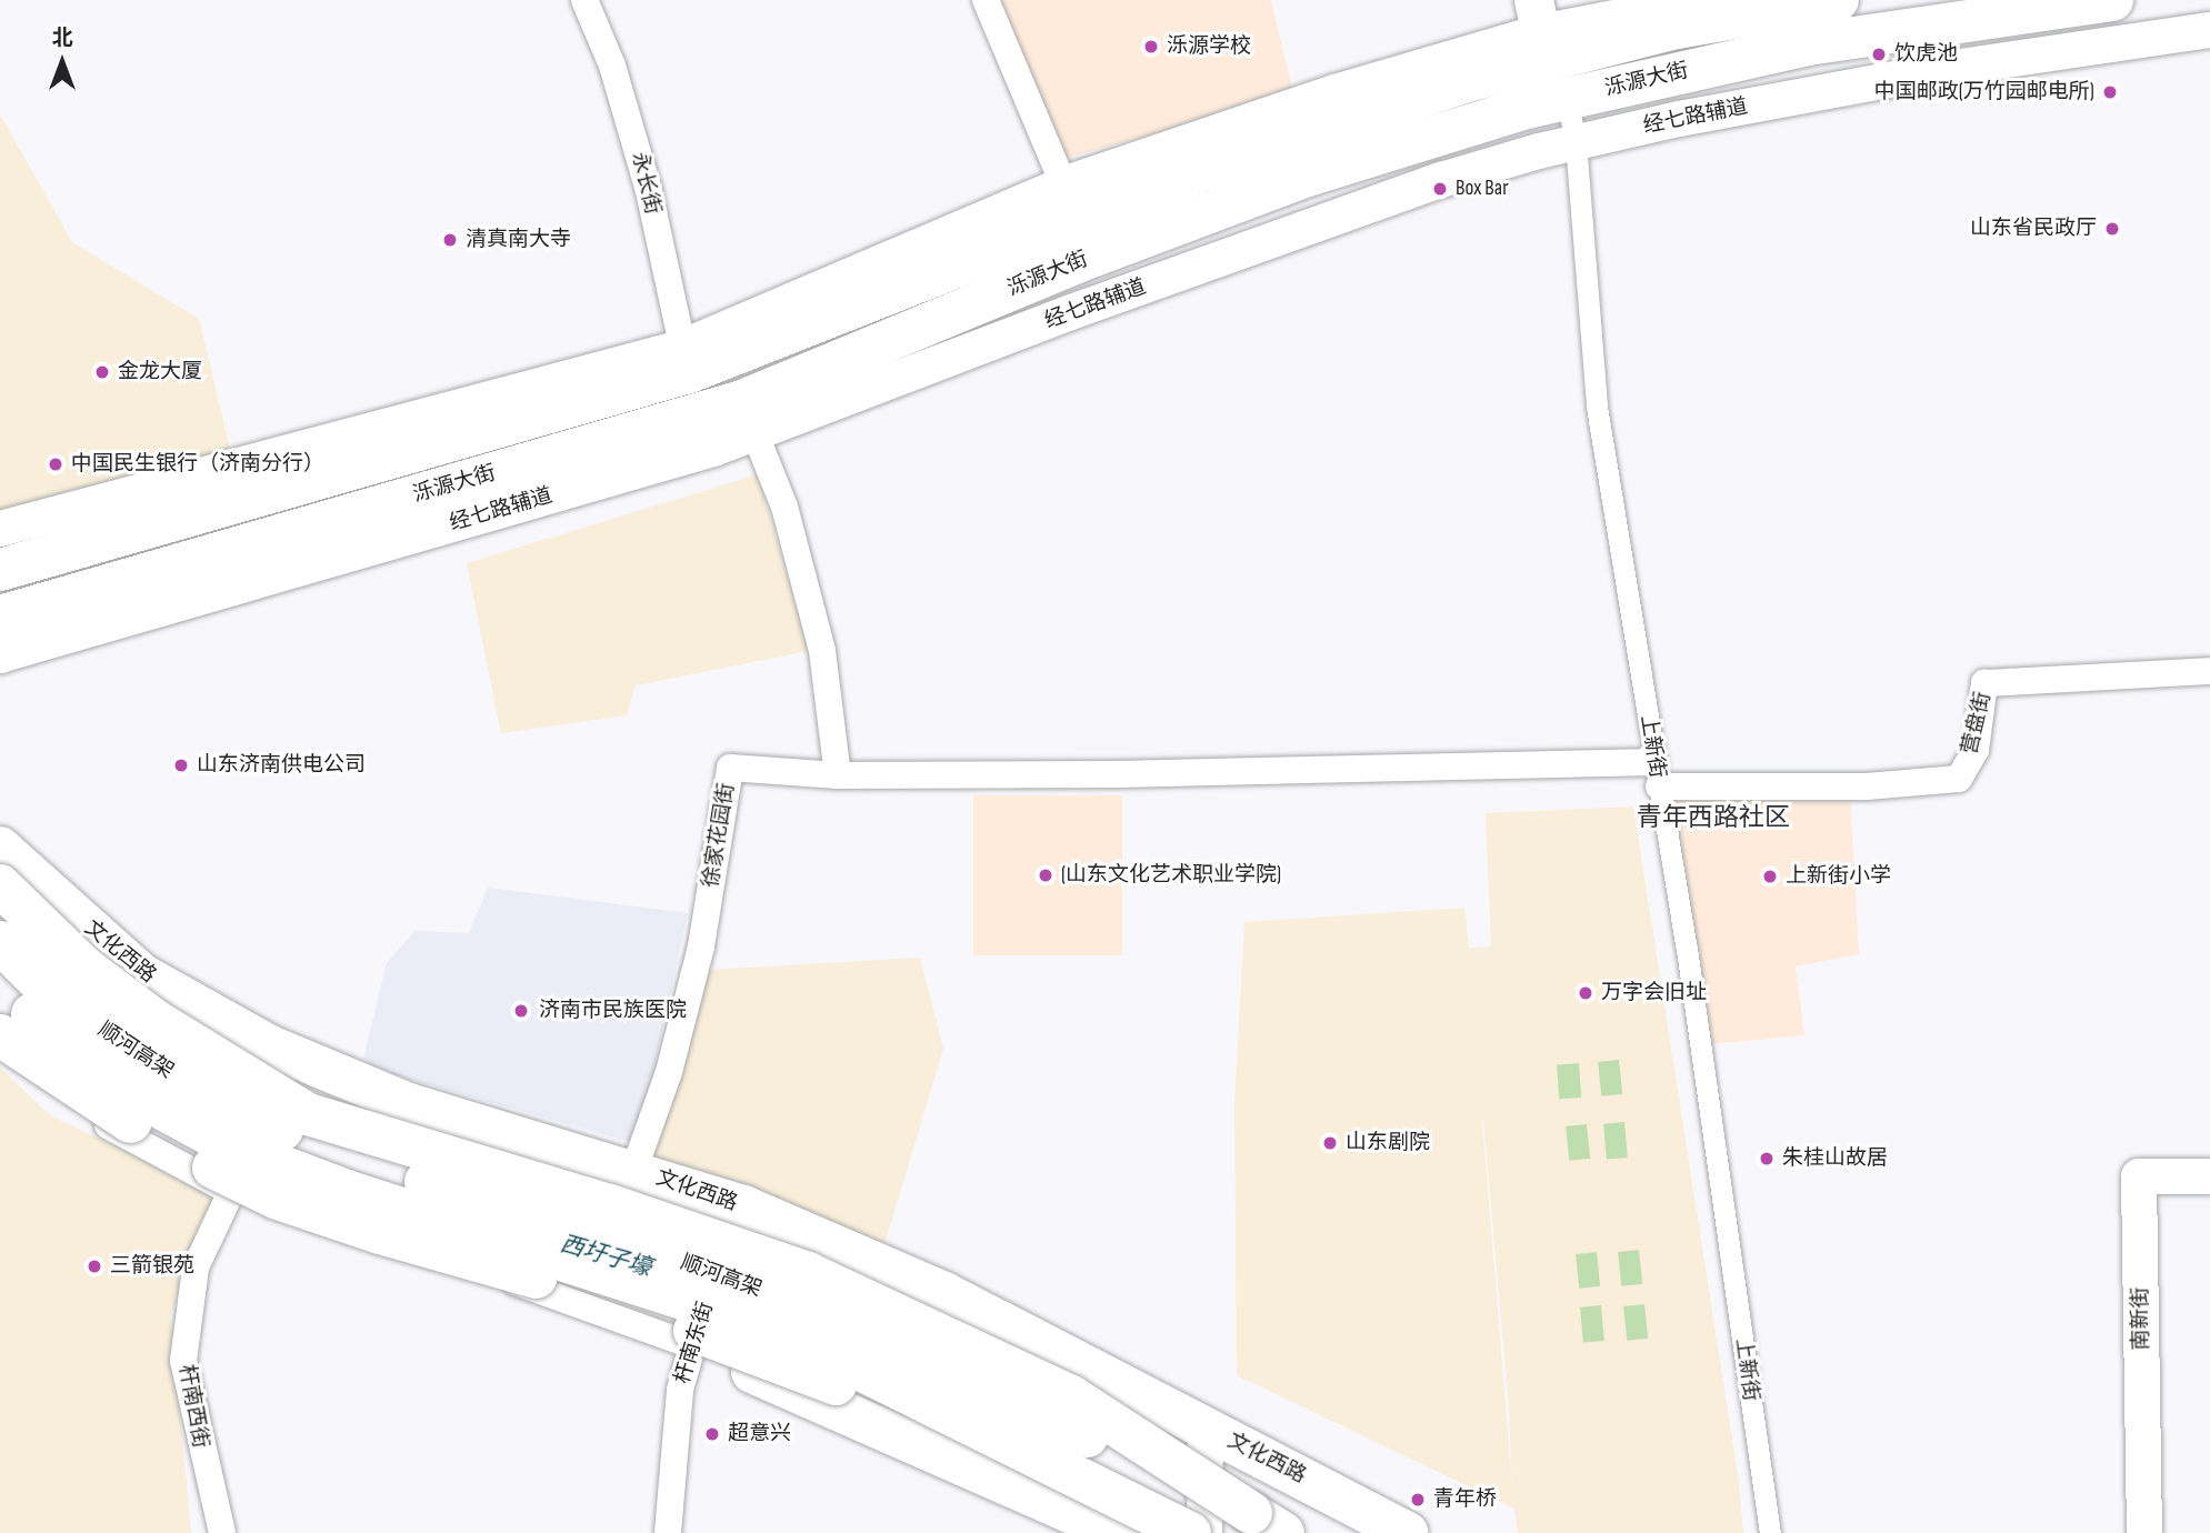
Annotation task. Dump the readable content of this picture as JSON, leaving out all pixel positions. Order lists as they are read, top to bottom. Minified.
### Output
{"streets":{"main road":["泺源大街","文化西路","顺河高架"],"street":["经七路辅道","永长街","营盘街","上新街","徐家花园街","南新街","杆南东街","杆南西街"]},"crossings":[["泺源大街","经七路辅道"],["泺源大街","永长街"],["泺源大街","上新街"],["经七路辅道","上新街"],["营盘街","上新街"],["营盘街","徐家花园街"],["上新街","徐家花园街"],["徐家花园街","文化西路"],["文化西路","杆南东街"]],"districts":["青年西路社区"],"water":["西圩子壕"],"places":["泺源学校","饮虎池","中国邮政(万竹园邮电所)","Box Bar","山东省民政厅","清真南大寺","金龙大厦","中国民生银行（济南分行）","山东济南供电公司","(山东文化艺术职业学院)","上新街小学","万字会旧址","济南市民族医院","山东剧院","朱桂山故居","三箭银苑","超意兴","青年桥"],"north":"top"}
